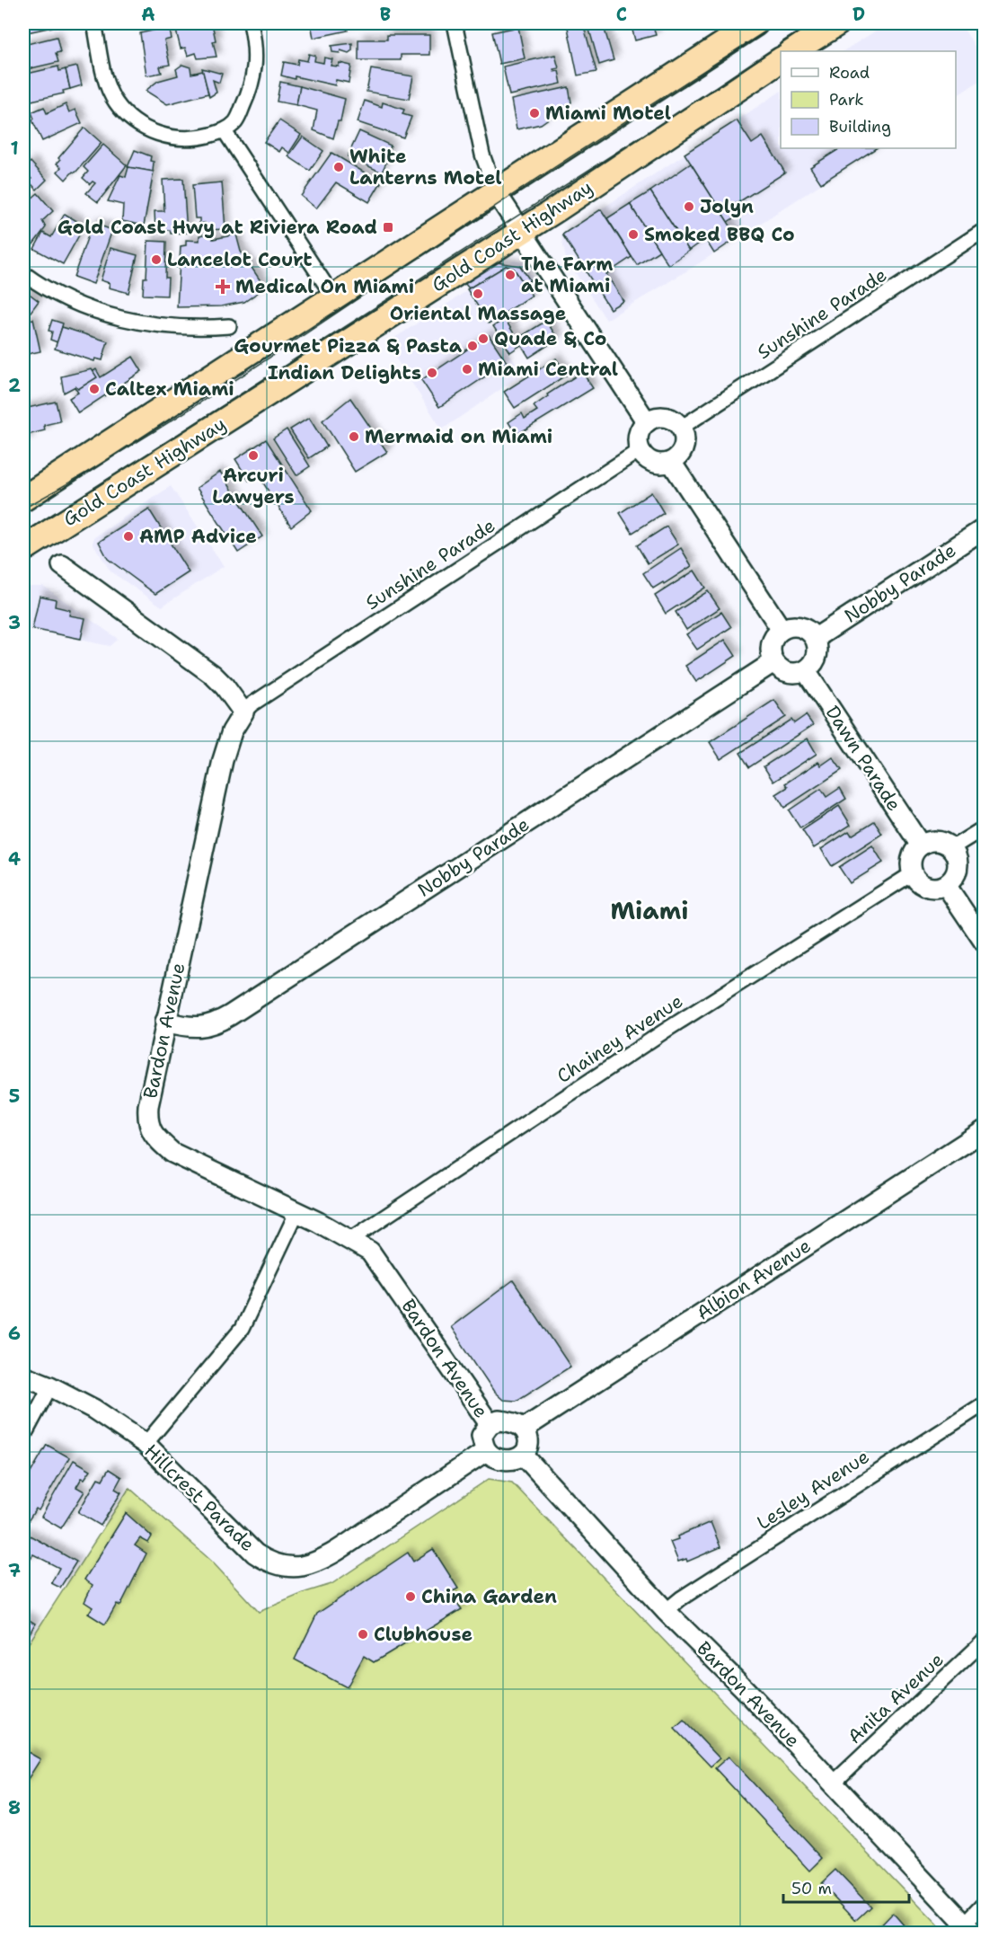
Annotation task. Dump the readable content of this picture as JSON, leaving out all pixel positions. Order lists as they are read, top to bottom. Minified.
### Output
{"streets":{"highway":["Gold Coast Highway"],"street":["Sunshine Parade","Nobby Parade","Dawn Parade","Bardon Avenue","Chainey Avenue","Albion Avenue","Lesley Avenue","Hillcrest Parade","Anita Avenue"]},"crossings":[["Sunshine Parade","Bardon Avenue"],["Nobby Parade","Dawn Parade"],["Nobby Parade","Bardon Avenue"],["Dawn Parade","Chainey Avenue"],["Bardon Avenue","Chainey Avenue"],["Bardon Avenue","Albion Avenue"],["Bardon Avenue","Lesley Avenue"],["Bardon Avenue","Hillcrest Parade"],["Bardon Avenue","Anita Avenue"],["Albion Avenue","Hillcrest Parade"]],"districts":["Miami"],"places":{"other":["Miami Motel","White Lanterns Motel","Jolyn","Smoked BBQ Co","Lancelot Court","The Farm at Miami","Oriental Massage","Quade & Co","Gourmet Pizza & Pasta","Miami Central","Indian Delights","Caltex Miami","Mermaid on Miami","Arcuri Lawyers","AMP Advice","China Garden","Clubhouse"],"transit":["Gold Coast Hwy at Riviera Road"],"health":["Medical On Miami"]},"legend":["Road","Park","Building"],"scale_bar":"50 m","grid":{"columns":["A","B","C","D"],"rows":["1","2","3","4","5","6","7","8"]}}
